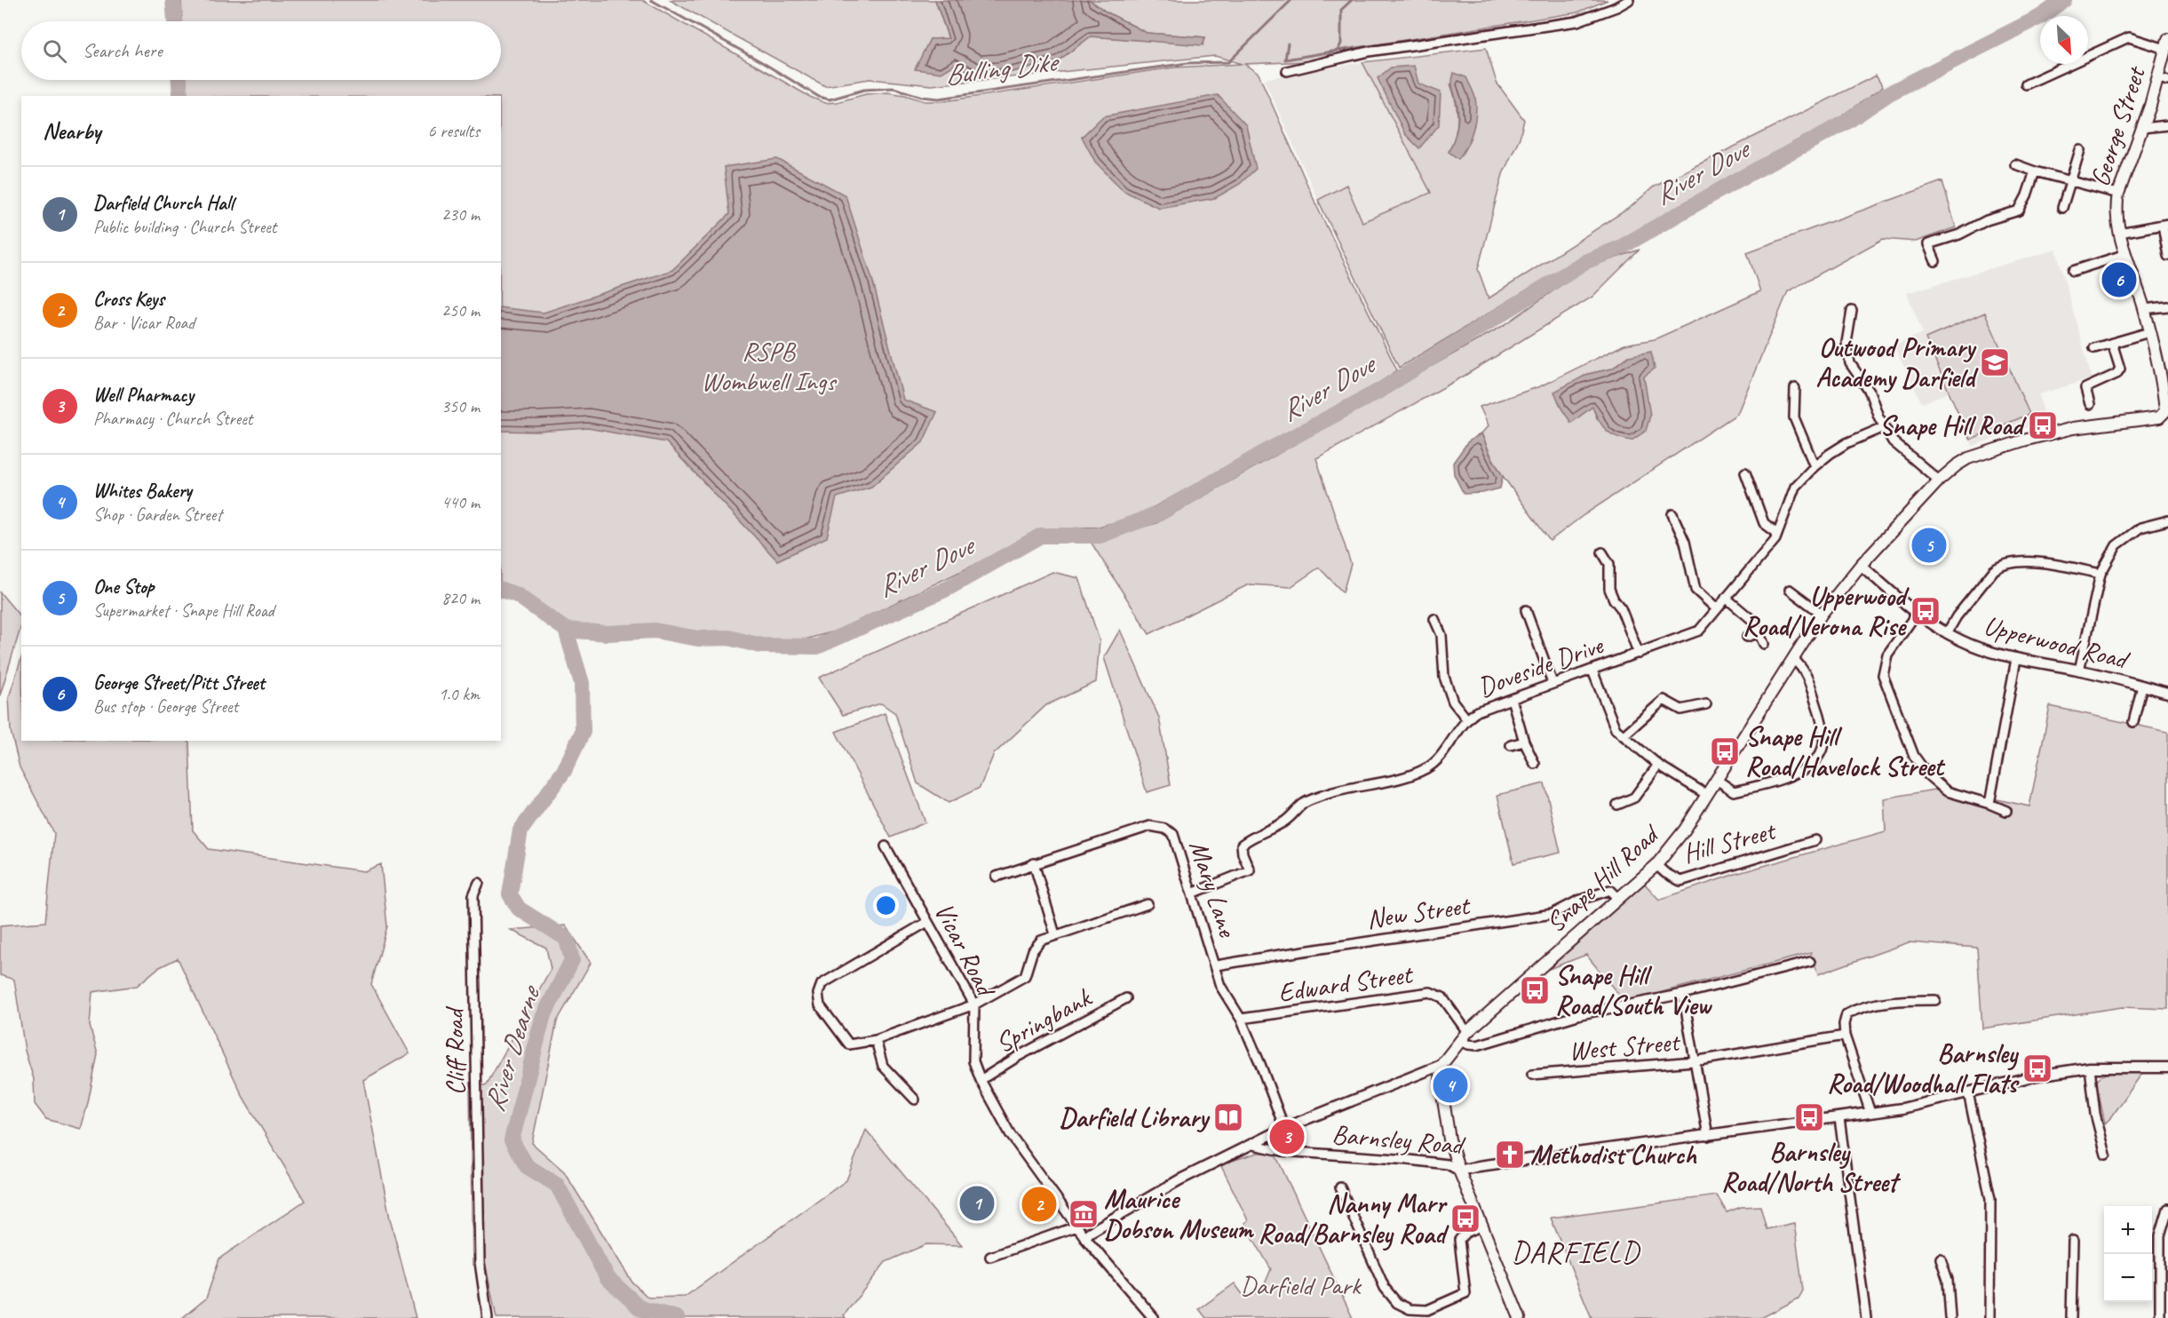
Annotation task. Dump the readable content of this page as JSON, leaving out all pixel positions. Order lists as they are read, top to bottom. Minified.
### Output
{"streets":{"main road":["George Street","Snape Hill Road"],"street":["Upperwood Road","Doveside Drive","Hill Street","Mary Lane","New Street","Vicar Road","Edward Street","Springbank","West Street","Cliff Road","Barnsley Road"]},"crossings":[["George Street","Snape Hill Road"],["Upperwood Road","Snape Hill Road"],["Doveside Drive","Mary Lane"],["Hill Street","Snape Hill Road"],["Snape Hill Road","New Street"],["Snape Hill Road","Edward Street"],["Mary Lane","New Street"],["Mary Lane","Edward Street"],["Vicar Road","Springbank"]],"districts":["DARFIELD"],"water":["Bulling Dike","River Dove","River Dearne"],"parks":["RSPB Wombwell Ings","Darfield Park"],"places":{"school or university":["Outwood Primary Academy Darfield"],"bus stop":["Snape Hill Road","Upperwood Road/Verona Rise","Snape Hill Road/Havelock Street","Snape Hill Road/South View","Barnsley Road/Woodhall Flats","Barnsley Road/North Street","Nanny Marr Road/Barnsley Road"],"library":["Darfield Library"],"church":["Methodist Church"],"museum":["Maurice Dobson Museum"]},"north":"bottom right","page":{"search":"Search here","heading":["Nearby","6 results"],"list":[{"mark":"1","name":"Darfield Church Hall","note":"Public building · Church Street","value":"230 m"},{"mark":"2","name":"Cross Keys","note":"Bar · Vicar Road","value":"250 m"},{"mark":"3","name":"Well Pharmacy","note":"Pharmacy · Church Street","value":"350 m"},{"mark":"4","name":"Whites Bakery","note":"Shop · Garden Street","value":"440 m"},{"mark":"5","name":"One Stop","note":"Supermarket · Snape Hill Road","value":"820 m"},{"mark":"6","name":"George Street/Pitt Street","note":"Bus stop · George Street","value":"1.0 km"}],"pins":["6","5","4","3","1","2"],"map_buttons":["+","−"]}}
